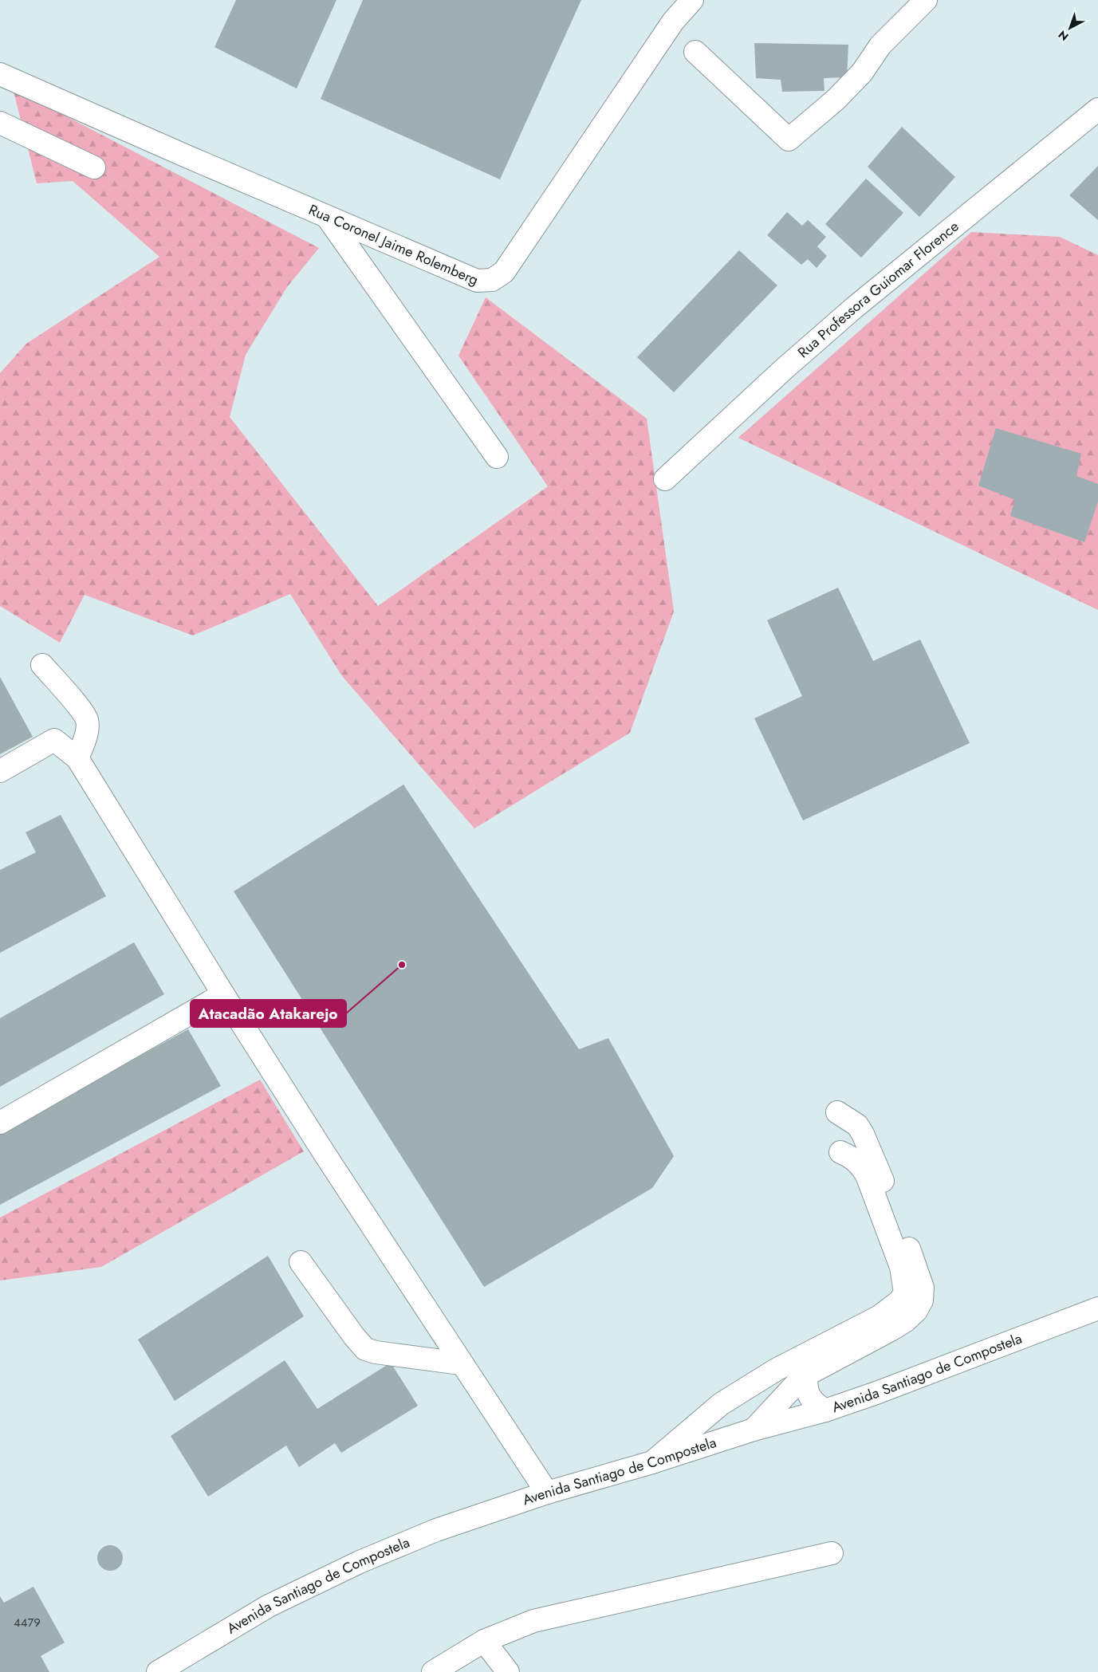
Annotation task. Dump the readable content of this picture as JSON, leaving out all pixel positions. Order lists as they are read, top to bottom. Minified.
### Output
{"streets":{"street":["Rua Coronel Jaime Rolemberg","Rua Professora Guiomar Florence","Avenida Santiago de Compostela"]},"places":["Atacadão Atakarejo"],"house_numbers":["4479"],"north":"bottom left"}
